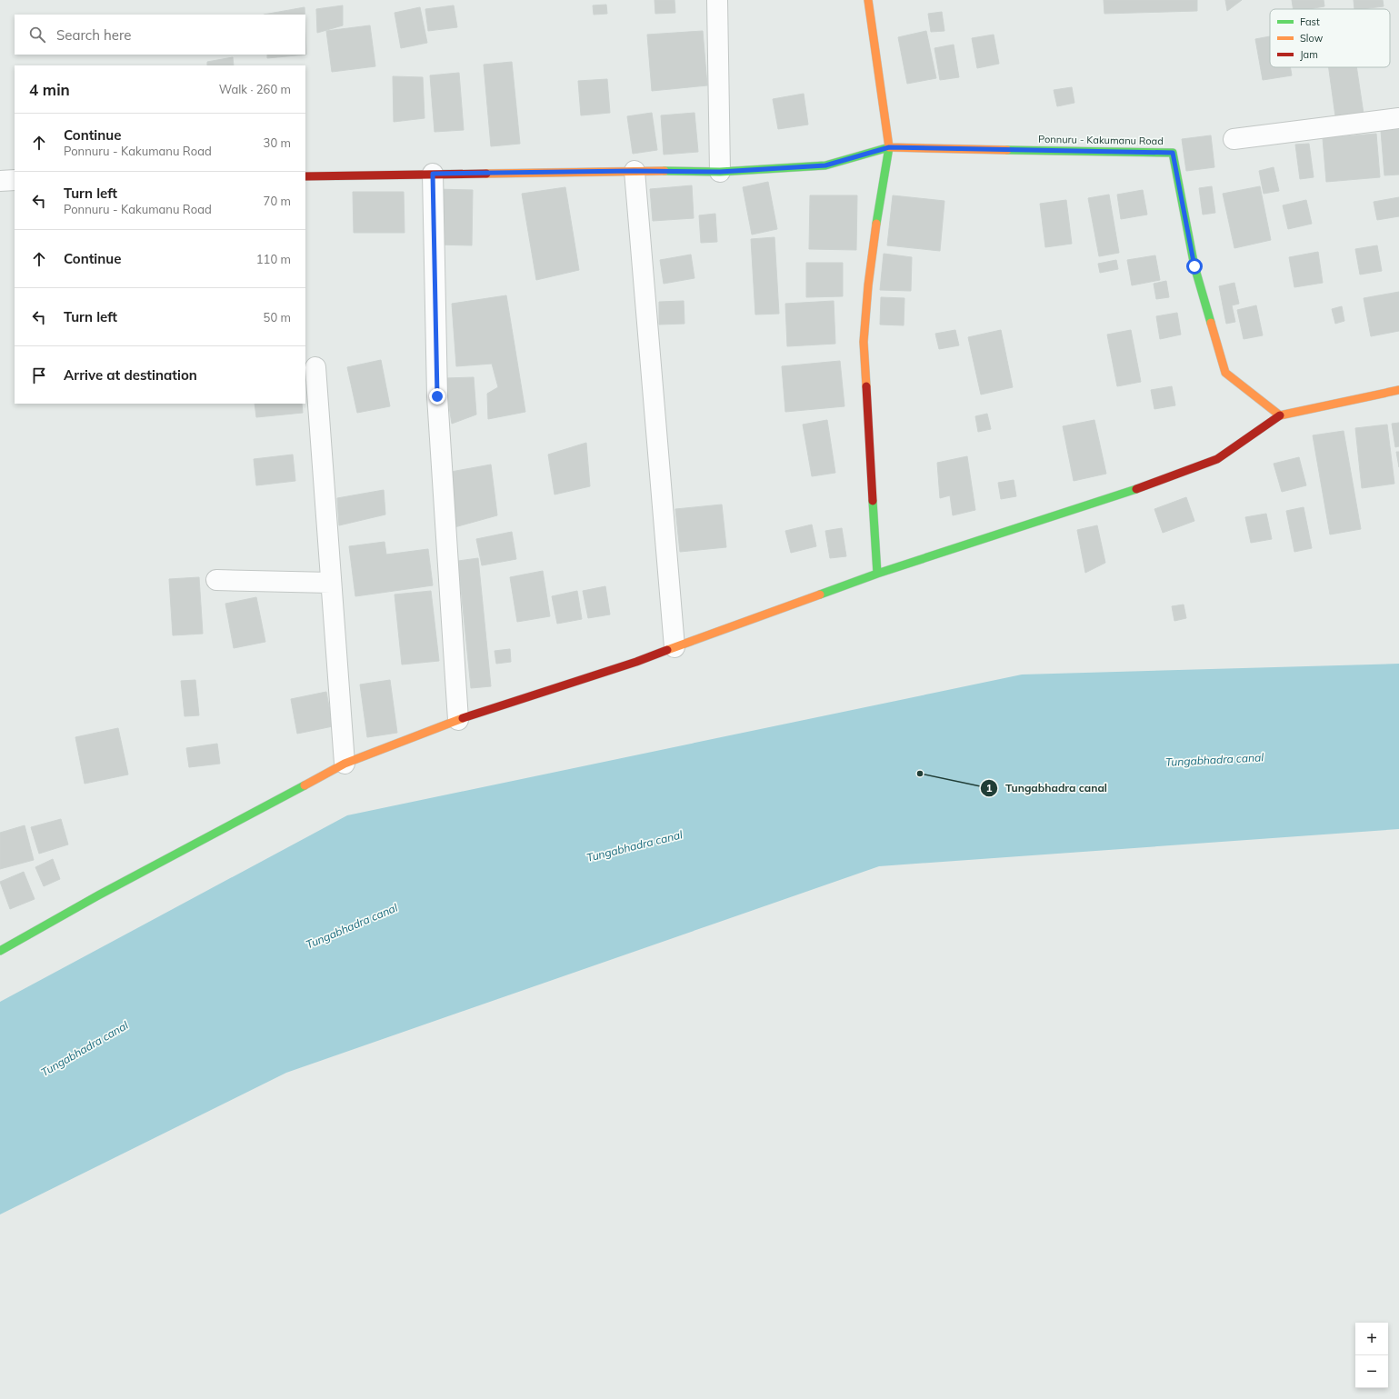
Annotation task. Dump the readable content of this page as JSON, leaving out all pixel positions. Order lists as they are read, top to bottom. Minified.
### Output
{"streets":{"main road":["Ponnuru - Kakumanu Road"]},"water":["Tungabhadra canal"],"places":["Tungabhadra canal"],"legend":["Fast","Slow","Jam"],"page":{"search":"Search here","heading":["4 min","Walk · 260 m"],"list":[["Continue","Ponnuru - Kakumanu Road","30 m"],["Turn left","Ponnuru - Kakumanu Road","70 m"],["Continue","110 m"],["Turn left","50 m"],"Arrive at destination"],"map_buttons":["+","−"]}}
